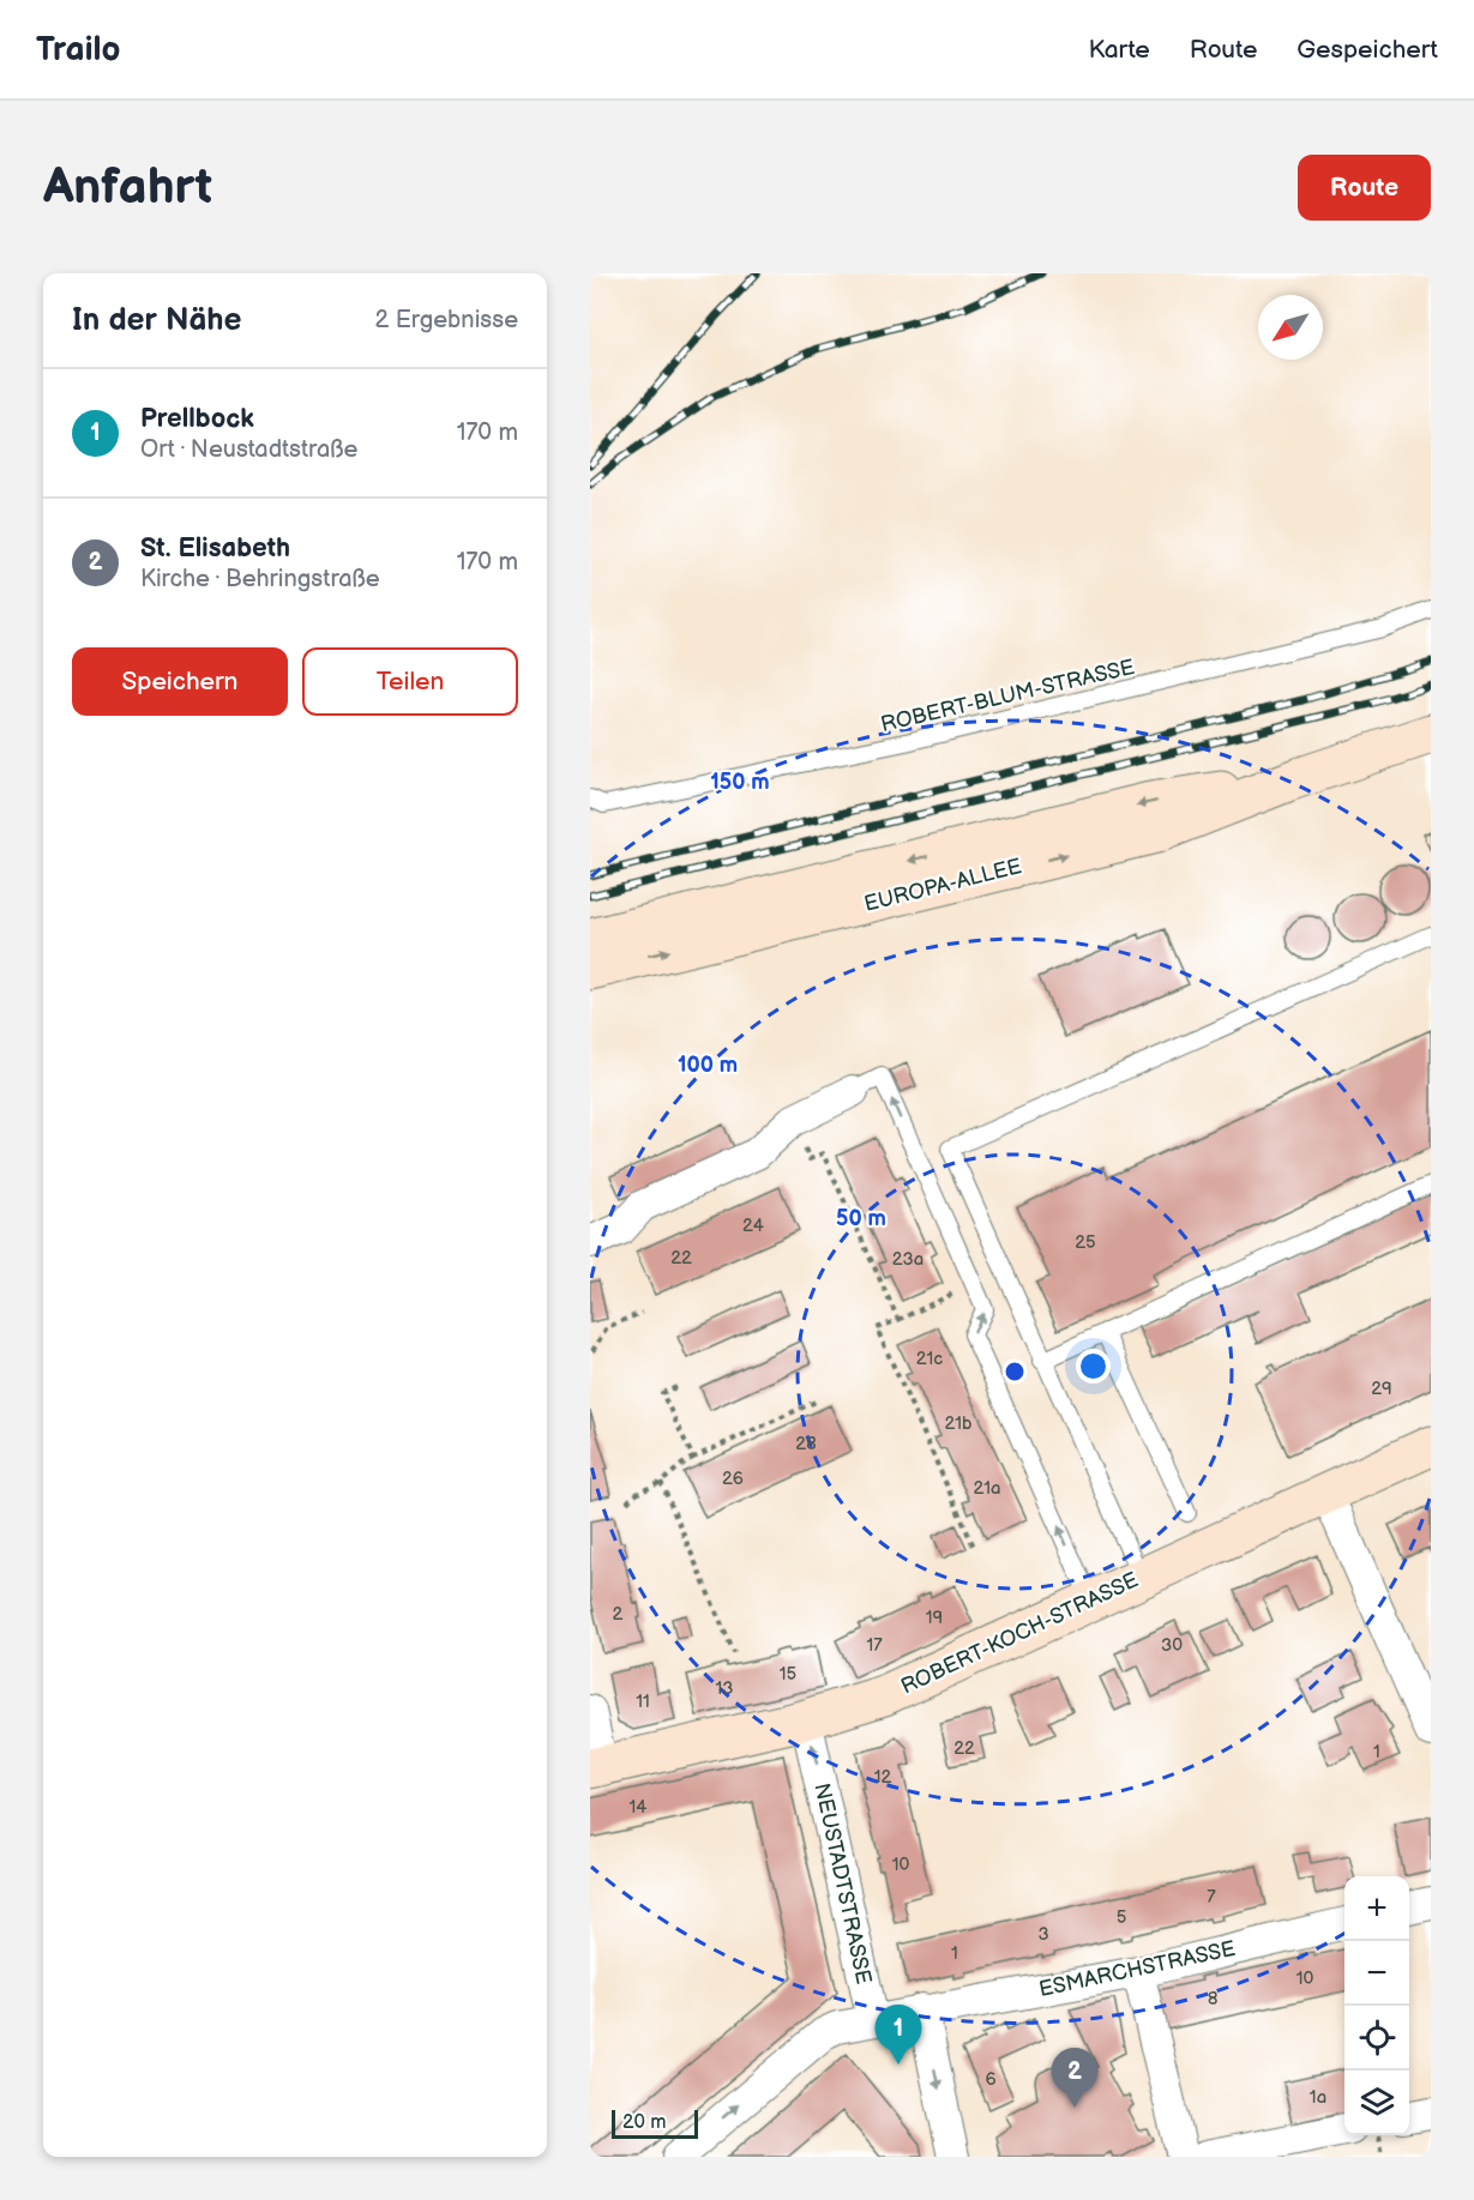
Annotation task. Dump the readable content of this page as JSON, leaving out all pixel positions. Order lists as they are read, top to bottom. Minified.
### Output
{"streets":{"main road":["EUROPA-ALLEE","ROBERT-KOCH-STRASSE"],"street":["NEUSTADTSTRASSE","ESMARCHSTRASSE"],"lane":["ROBERT-BLUM-STRASSE"]},"crossings":[["ROBERT-KOCH-STRASSE","NEUSTADTSTRASSE"]],"one_way":["NEUSTADTSTRASSE"],"house_numbers":["24","25","22","23a","21c","29","21b","28","26","21a","2","19","17","30","15","13","11","22","1","12","14","10","7","5","3","1","10","8","6","1a"],"scale_bar":"20 m","north":"bottom left","page":{"header":"Trailo","nav":["Karte","Route","Gespeichert"],"buttons":["Route",["Speichern","Teilen"]],"title":"Anfahrt","heading":["In der Nähe","2 Ergebnisse"],"list":[{"mark":"1","name":"Prellbock","note":"Ort · Neustadtstraße","value":"170 m"},{"mark":"2","name":"St. Elisabeth","note":"Kirche · Behringstraße","value":"170 m"}],"map_buttons":["+","−"],"pins":["1","2"],"scale":"20 m"},"rings":["150 m","100 m","50 m"]}
